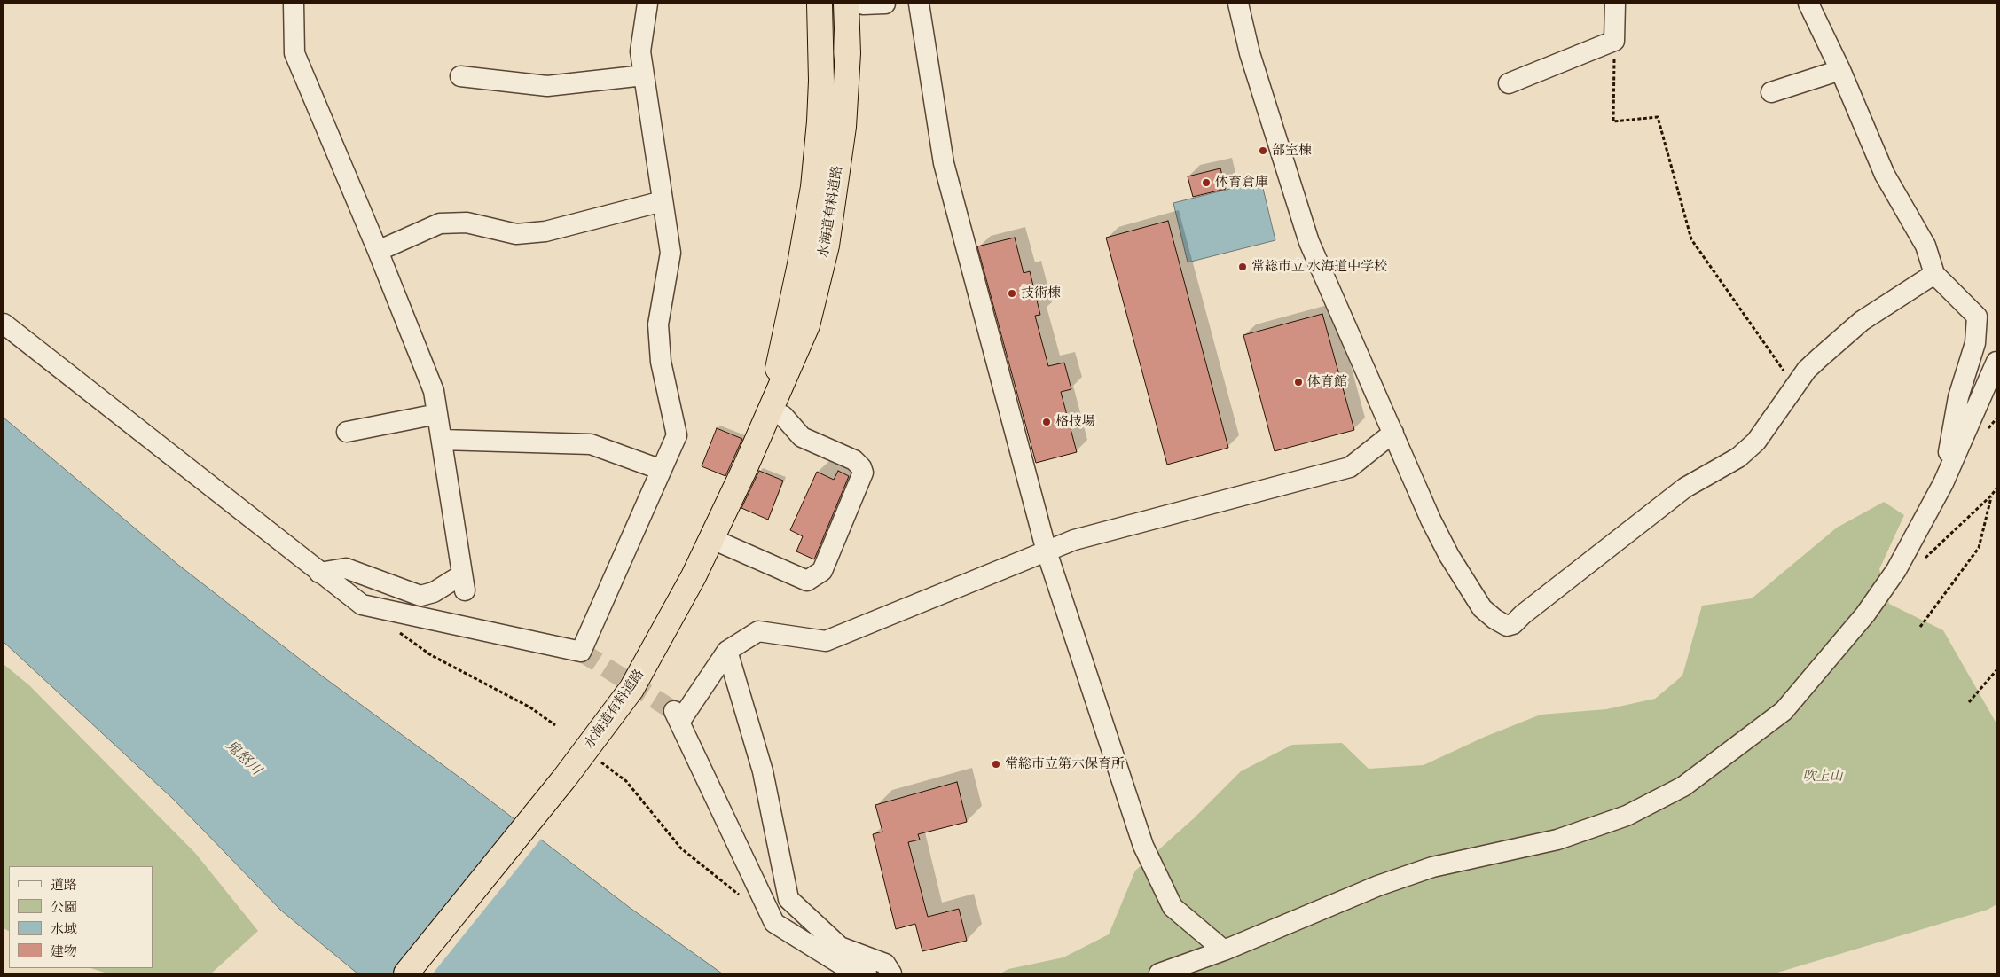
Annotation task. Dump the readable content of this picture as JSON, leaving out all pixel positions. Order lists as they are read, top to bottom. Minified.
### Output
{"streets":{"highway":["水海道有料道路"]},"water":["鬼怒川"],"parks":["吹上山"],"places":["部室棟","体育倉庫","常総市立 水海道中学校","技術棟","体育館","格技場","常総市立第六保育所"],"legend":["道路","公園","水域","建物"]}
